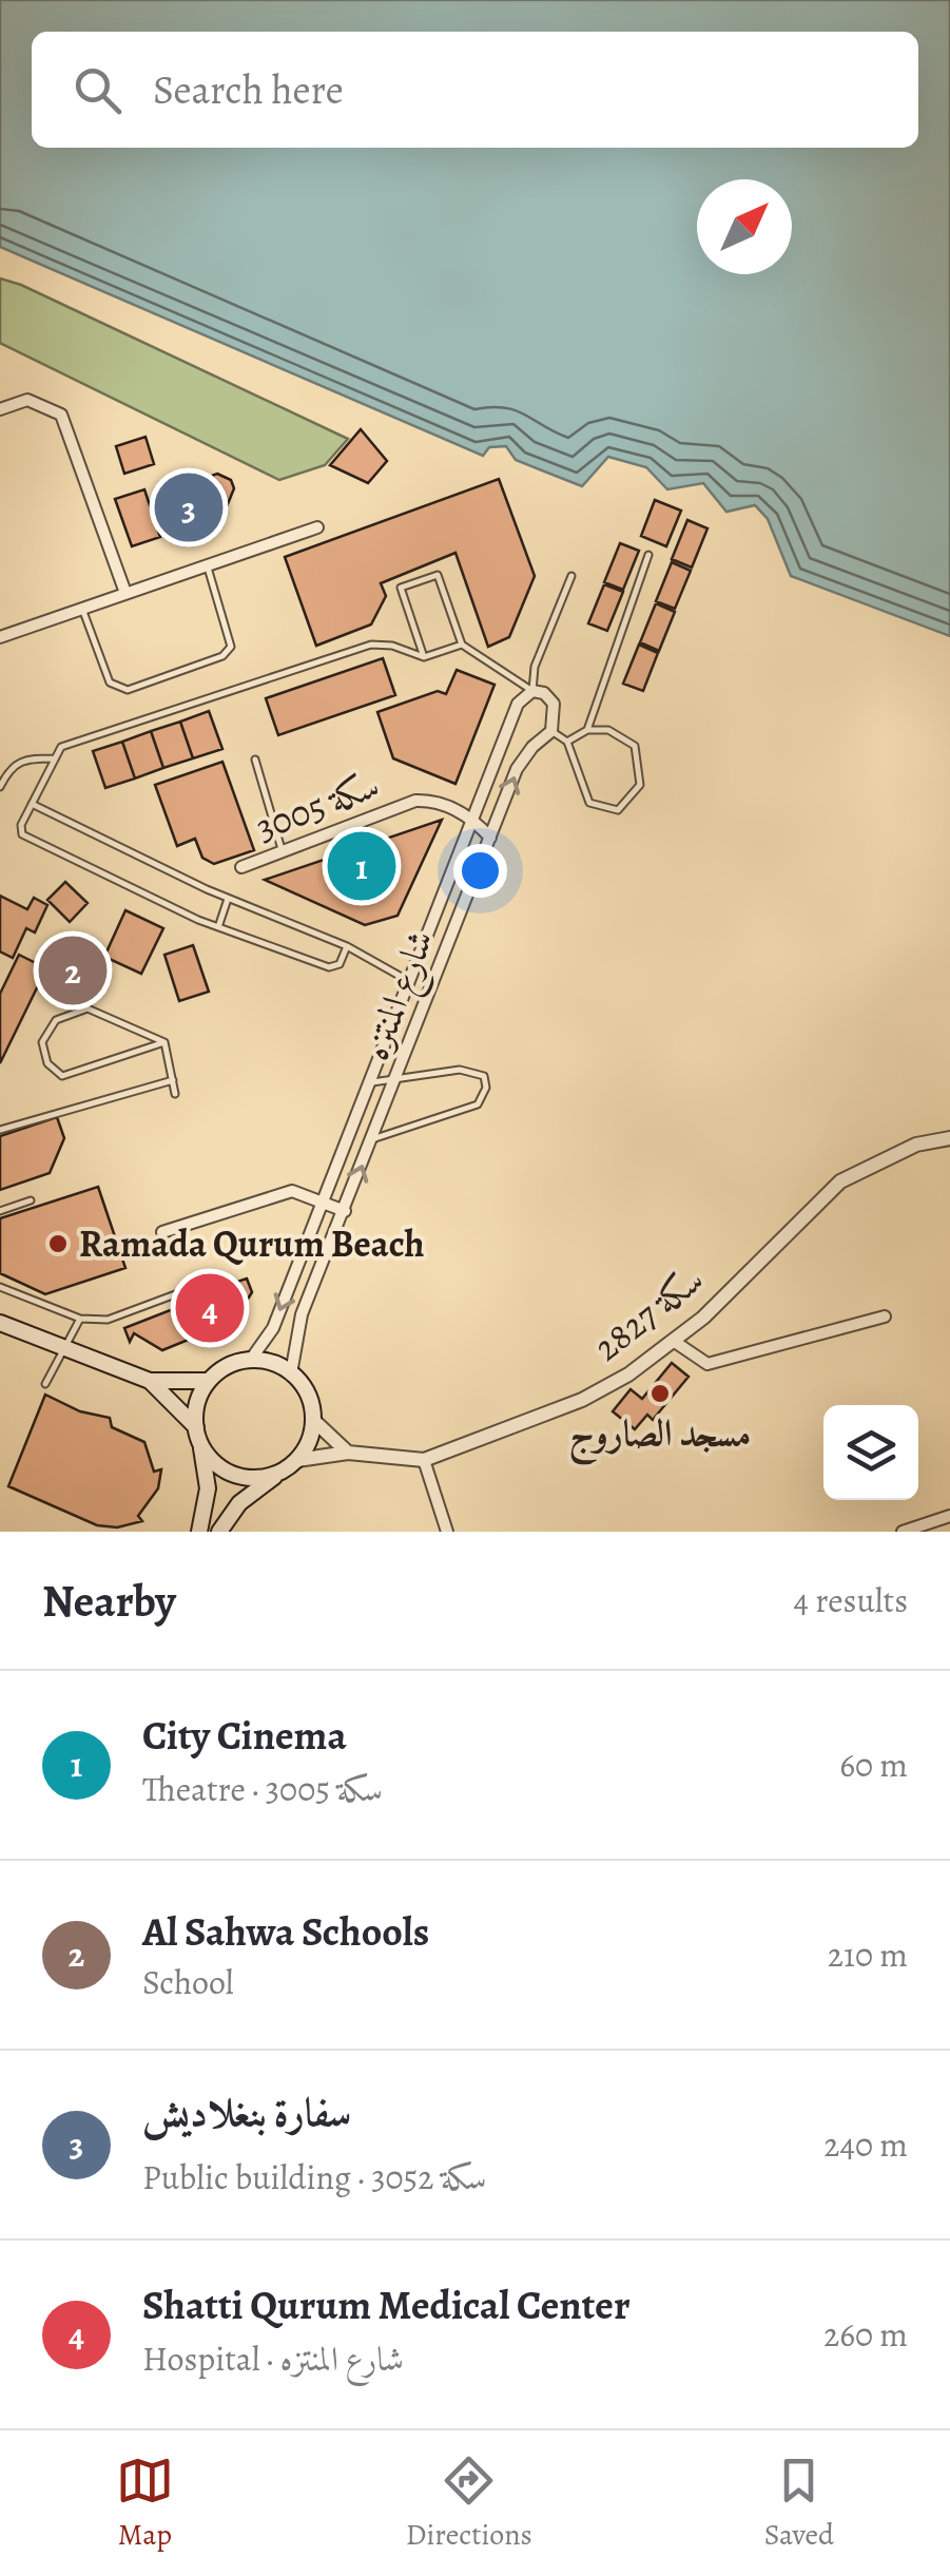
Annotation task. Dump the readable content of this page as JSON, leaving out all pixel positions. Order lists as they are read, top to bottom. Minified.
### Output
{"streets":{"street":["سكة 3005","شارع المنتزه","سكة 2827"]},"crossings":[["سكة 3005","شارع المنتزه"],["شارع المنتزه","سكة 2827"]],"places":["Ramada Qurum Beach","مسجد الصاروج"],"north":"top right","page":{"search":"Search here","pins":["3","1","2","4"],"heading":["Nearby","4 results"],"list":[{"mark":"1","name":"City Cinema","note":"Theatre · سكة 3005","value":"60 m"},{"mark":"2","name":"Al Sahwa Schools","note":"School","value":"210 m"},{"mark":"3","name":"سفارة بنغلاديش","note":"Public building · سكة 3052","value":"240 m"},{"mark":"4","name":"Shatti Qurum Medical Center","note":"Hospital · شارع المنتزه","value":"260 m"}],"nav":["Map","Directions","Saved"]}}
